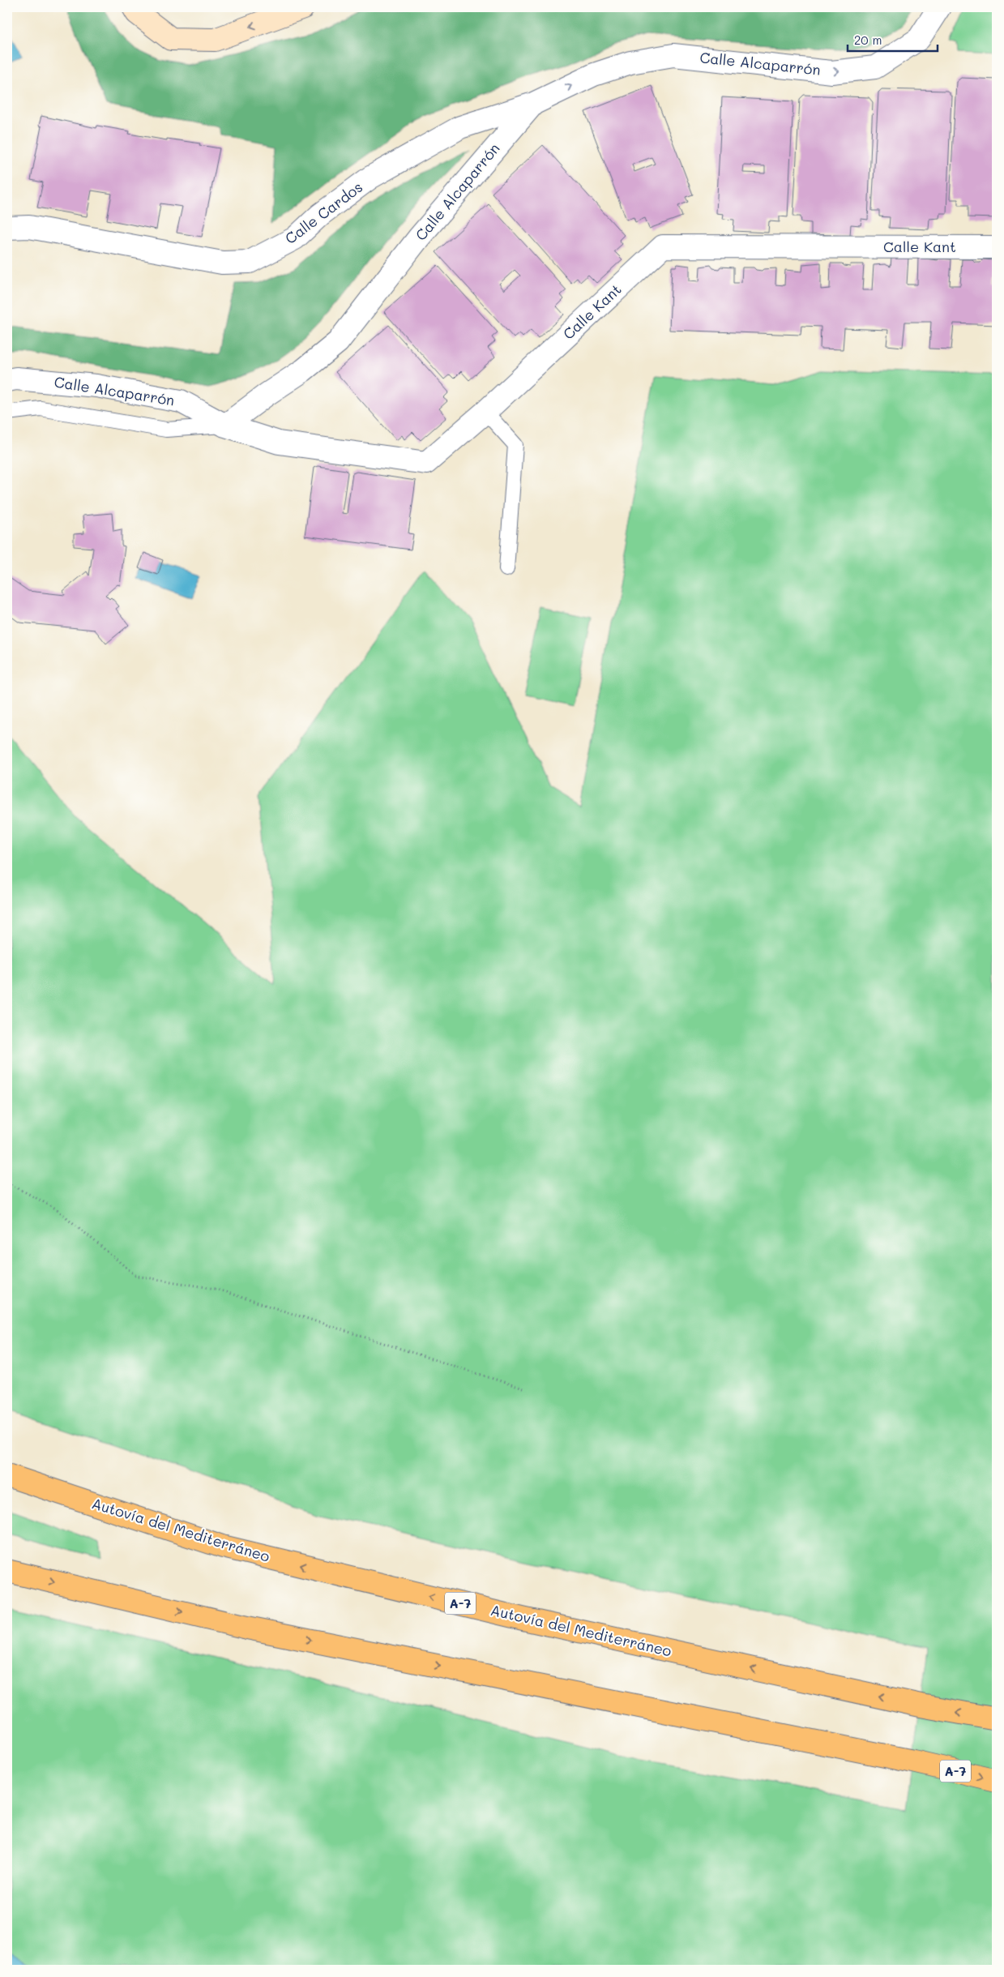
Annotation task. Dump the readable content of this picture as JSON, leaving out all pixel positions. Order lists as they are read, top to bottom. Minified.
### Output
{"streets":{"highway":["Autovía del Mediterráneo","A-7"],"street":["Calle Alcaparrón","Calle Cardos","Calle Kant"]},"crossings":[["Calle Alcaparrón","Calle Cardos"],["Calle Alcaparrón","Calle Kant"]],"one_way":["Calle Alcaparrón"],"scale_bar":"20 m"}
